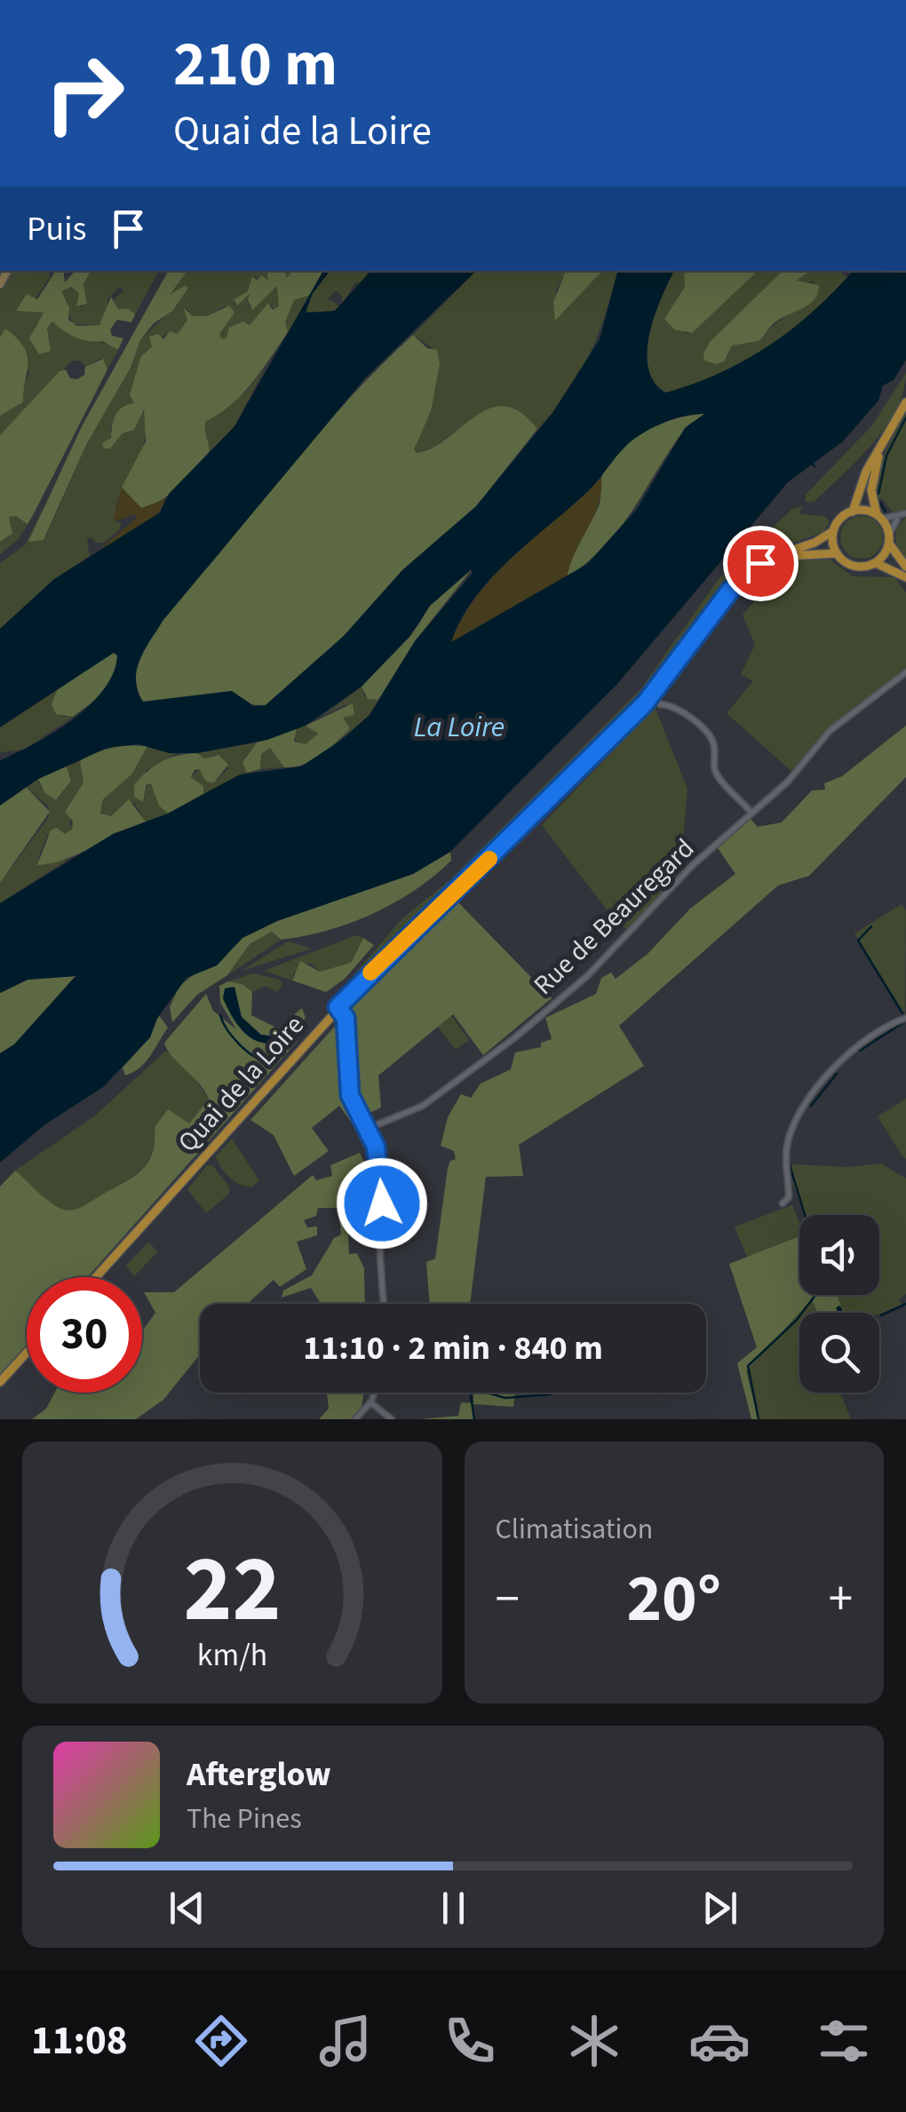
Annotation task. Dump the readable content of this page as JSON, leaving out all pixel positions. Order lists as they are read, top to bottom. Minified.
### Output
{"streets":{"main road":["Quai de la Loire"],"street":["Rue de Beauregard"]},"water":["La Loire"],"page":{"turn":["210 m","Quai de la Loire"],"then":"Puis","limit":"30","trip":"11:10 · 2 min · 840 m","tile":"Climatisation","heat":["−","20°","+"],"song":["Afterglow","The Pines"],"tabs":"11:08","gauge":["22","km/h"]}}
